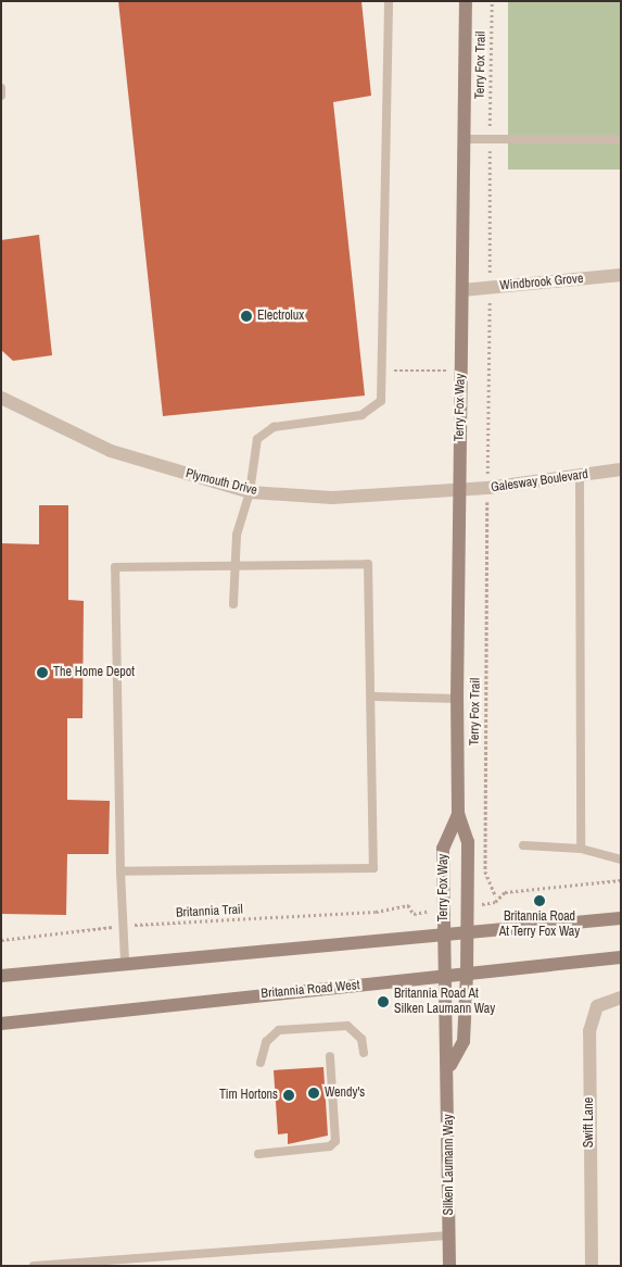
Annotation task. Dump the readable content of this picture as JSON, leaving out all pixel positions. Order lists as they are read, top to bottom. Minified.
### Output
{"streets":{"street":["Windbrook Grove","Terry Fox Way","Galesway Boulevard","Plymouth Drive","Britannia Road West","Swift Lane","Silken Laumann Way"],"path":["Terry Fox Trail","Britannia Trail"]},"crossings":[["Windbrook Grove","Terry Fox Way"],["Terry Fox Way","Galesway Boulevard"],["Terry Fox Way","Plymouth Drive"],["Terry Fox Way","Britannia Road West"],["Terry Fox Way","Silken Laumann Way"],["Galesway Boulevard","Plymouth Drive"],["Britannia Road West","Silken Laumann Way"]],"places":["Electrolux","The Home Depot","Britannia Road At Terry Fox Way","Britannia Road At Silken Laumann Way","Wendy's","Tim Hortons"]}
